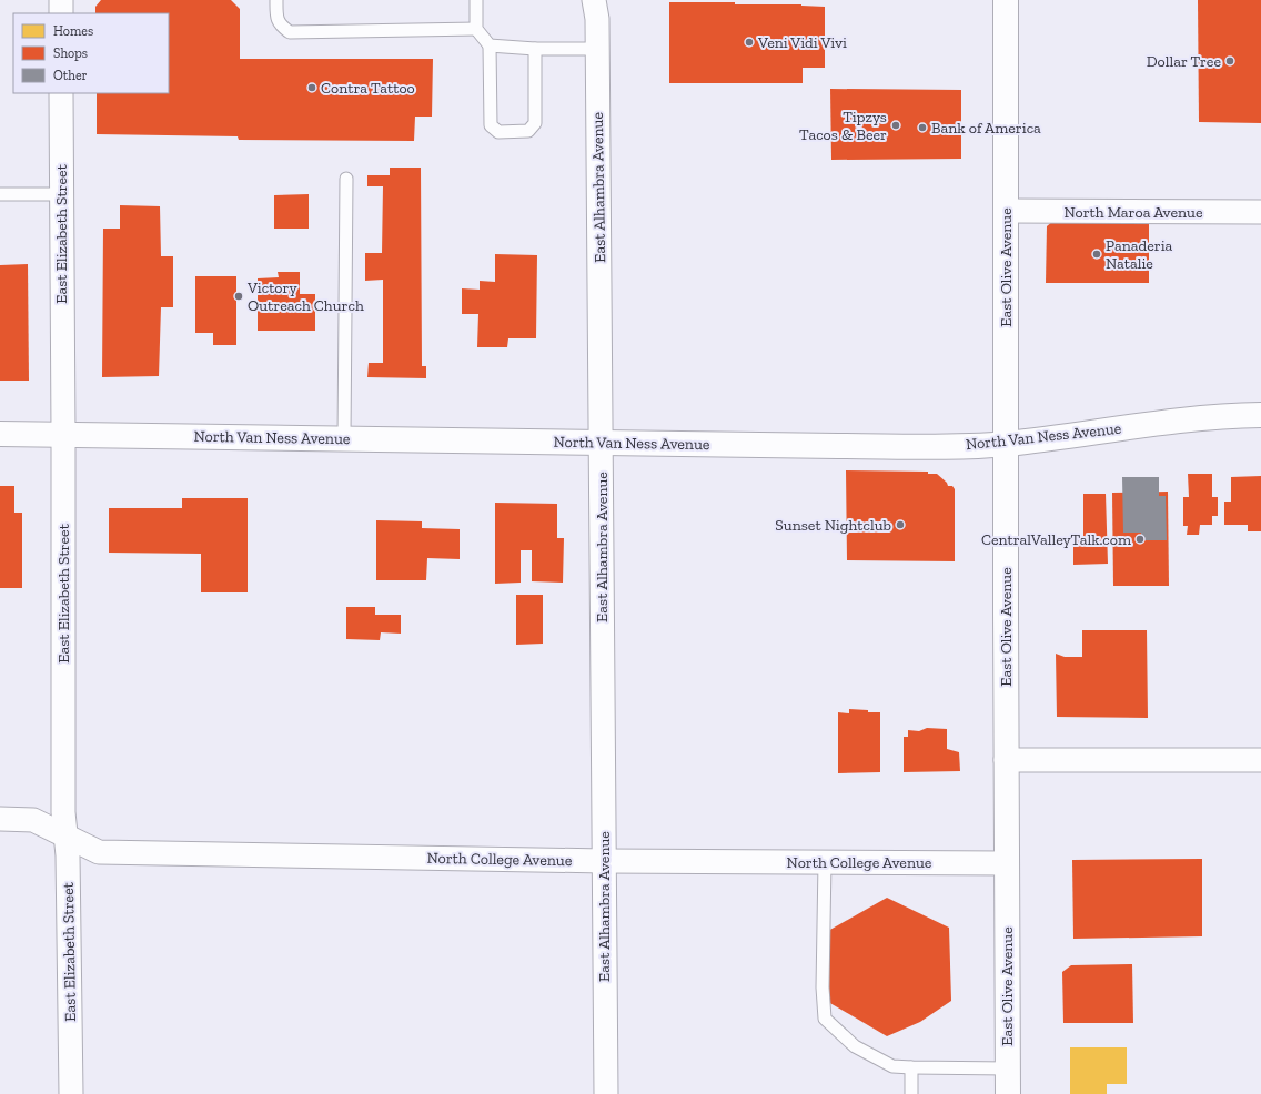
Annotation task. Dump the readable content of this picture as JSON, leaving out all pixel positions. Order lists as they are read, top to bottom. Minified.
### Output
{"streets":{"main road":["East Olive Avenue","North Van Ness Avenue"],"street":["East Alhambra Avenue","North Maroa Avenue","East Elizabeth Street","North College Avenue"]},"crossings":[["East Alhambra Avenue","North Van Ness Avenue"],["East Alhambra Avenue","North College Avenue"],["North Maroa Avenue","East Olive Avenue"],["East Elizabeth Street","North Van Ness Avenue"],["East Elizabeth Street","North College Avenue"],["East Olive Avenue","North Van Ness Avenue"],["East Olive Avenue","North College Avenue"]],"places":["Veni Vidi Vivi","Dollar Tree","Contra Tattoo","Tipzys Tacos & Beer","Bank of America","Panaderia Natalie","Victory Outreach Church","Sunset Nightclub","CentralValleyTalk.com"],"legend":["Homes","Shops","Other"]}
